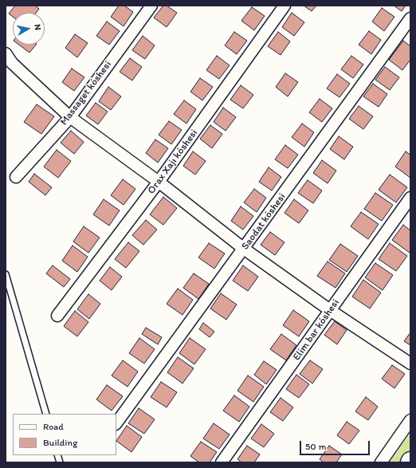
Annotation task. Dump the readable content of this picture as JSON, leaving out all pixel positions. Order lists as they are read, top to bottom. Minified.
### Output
{"streets":{"street":["Massaget kóshesi","Orax Xajı kóshesi","Saodat kóshesi","Elim bar kóshesi"]},"legend":["Road","Building"],"scale_bar":"50 m","north":"right"}
